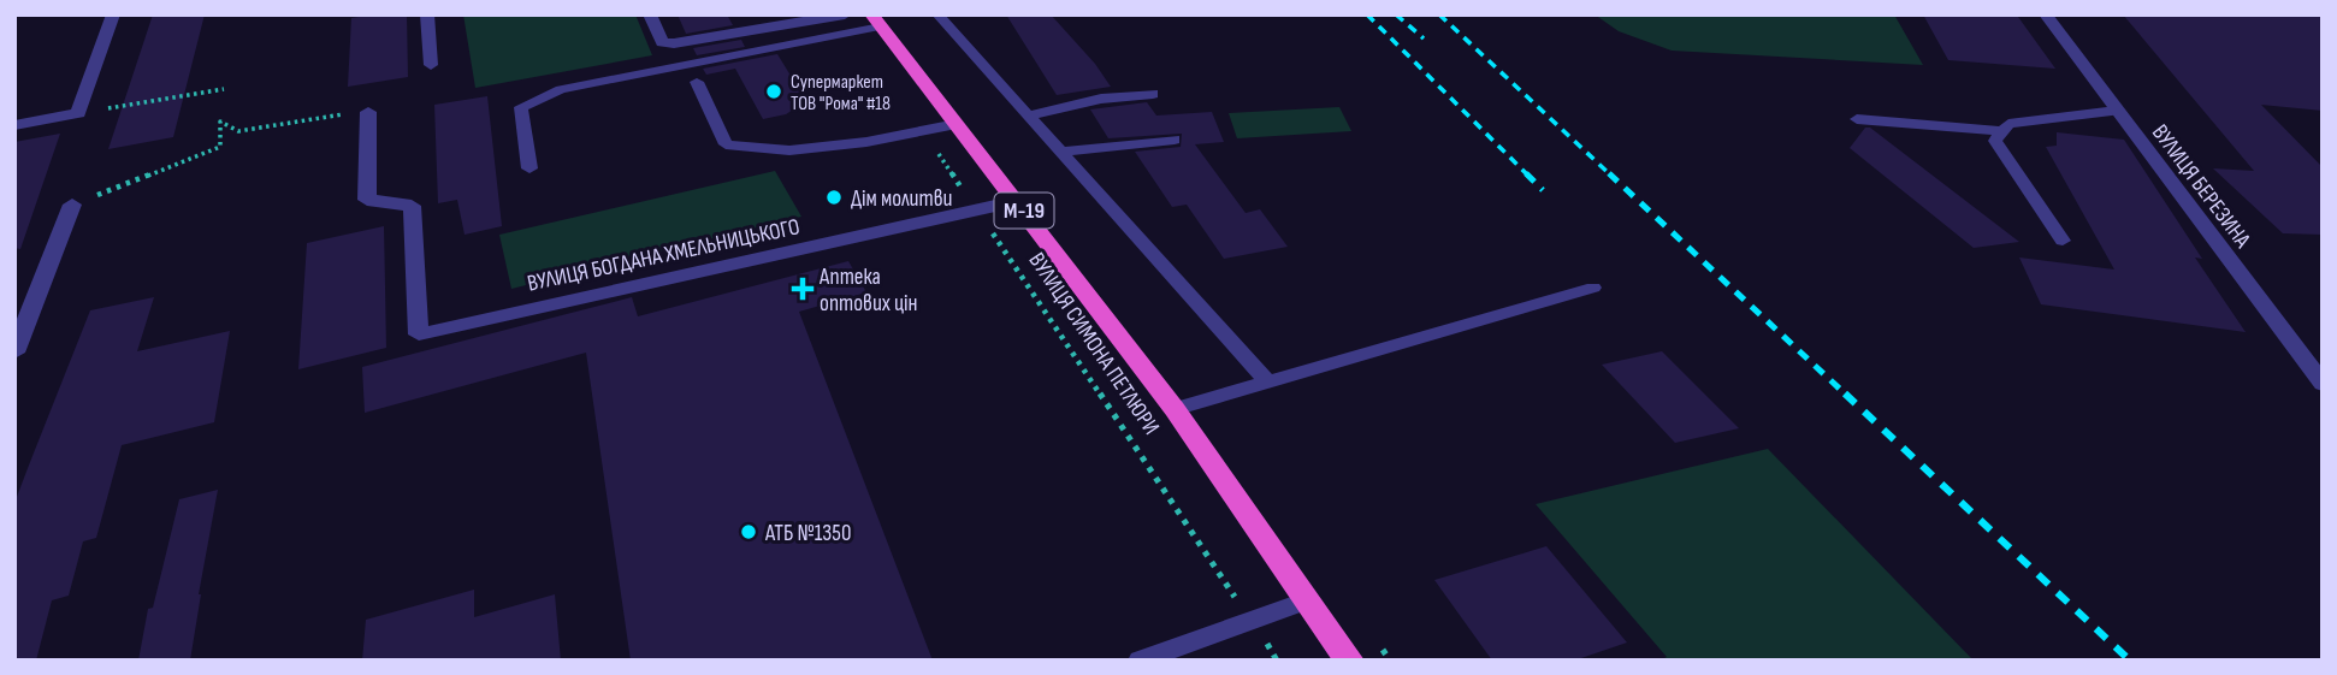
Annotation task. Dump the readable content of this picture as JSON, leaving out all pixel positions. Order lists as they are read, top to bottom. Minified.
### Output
{"streets":{"highway":["М-19","ВУЛИЦЯ СИМОНА ПЕТЛЮРИ"],"street":["ВУЛИЦЯ БЕРЕЗИНА","ВУЛИЦЯ БОГДАНА ХМЕЛЬНИЦЬКОГО"]},"crossings":[["М-19","ВУЛИЦЯ СИМОНА ПЕТЛЮРИ"],["ВУЛИЦЯ БОГДАНА ХМЕЛЬНИЦЬКОГО","ВУЛИЦЯ СИМОНА ПЕТЛЮРИ"]],"places":{"other":["Супермаркет ТОВ \"Рома\" #18","Дім молитви","АТБ №1350"],"health":["Аптека оптових цін"]}}
